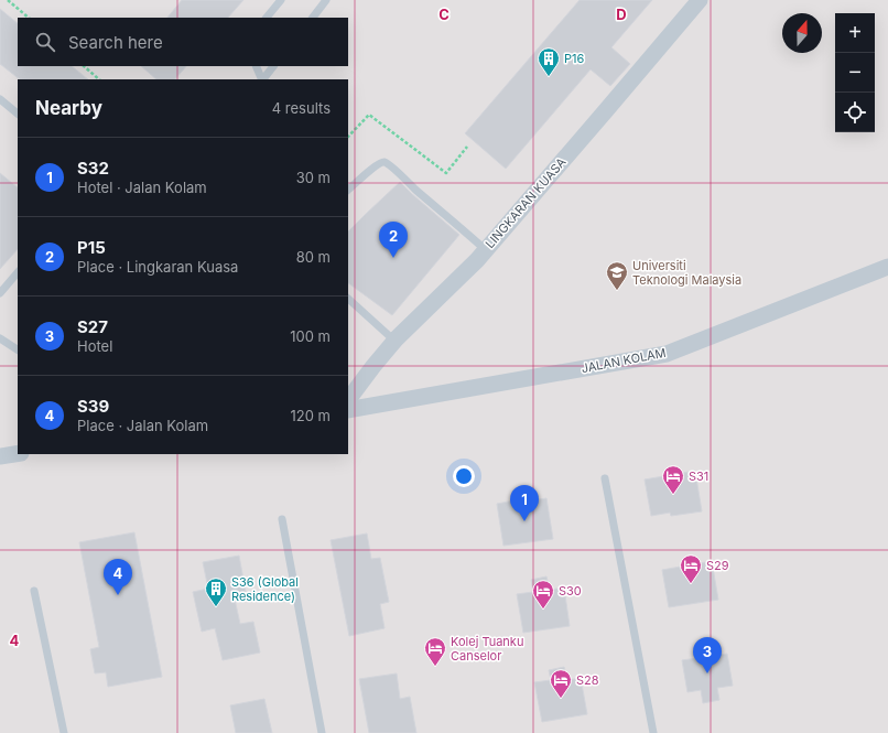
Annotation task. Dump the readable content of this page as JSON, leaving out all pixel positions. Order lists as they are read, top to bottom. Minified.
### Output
{"streets":{"street":["LINGKARAN KUASA","JALAN KOLAM"]},"places":{"building":["P16","S36 (Global Residence)"],"school or university":["Universiti Teknologi Malaysia"],"hotel":["S31","S29","S30","Kolej Tuanku Canselor","S28"]},"north":"top","page":{"map_buttons":["+","−"],"search":"Search here","heading":["Nearby","4 results"],"list":[{"mark":"1","name":"S32","note":"Hotel · Jalan Kolam","value":"30 m"},{"mark":"2","name":"P15","note":"Place · Lingkaran Kuasa","value":"80 m"},{"mark":"3","name":"S27","note":"Hotel","value":"100 m"},{"mark":"4","name":"S39","note":"Place · Jalan Kolam","value":"120 m"}],"pins":["2","1","4","3"]},"grid":{"columns":["C","D"],"rows":["4"]}}
